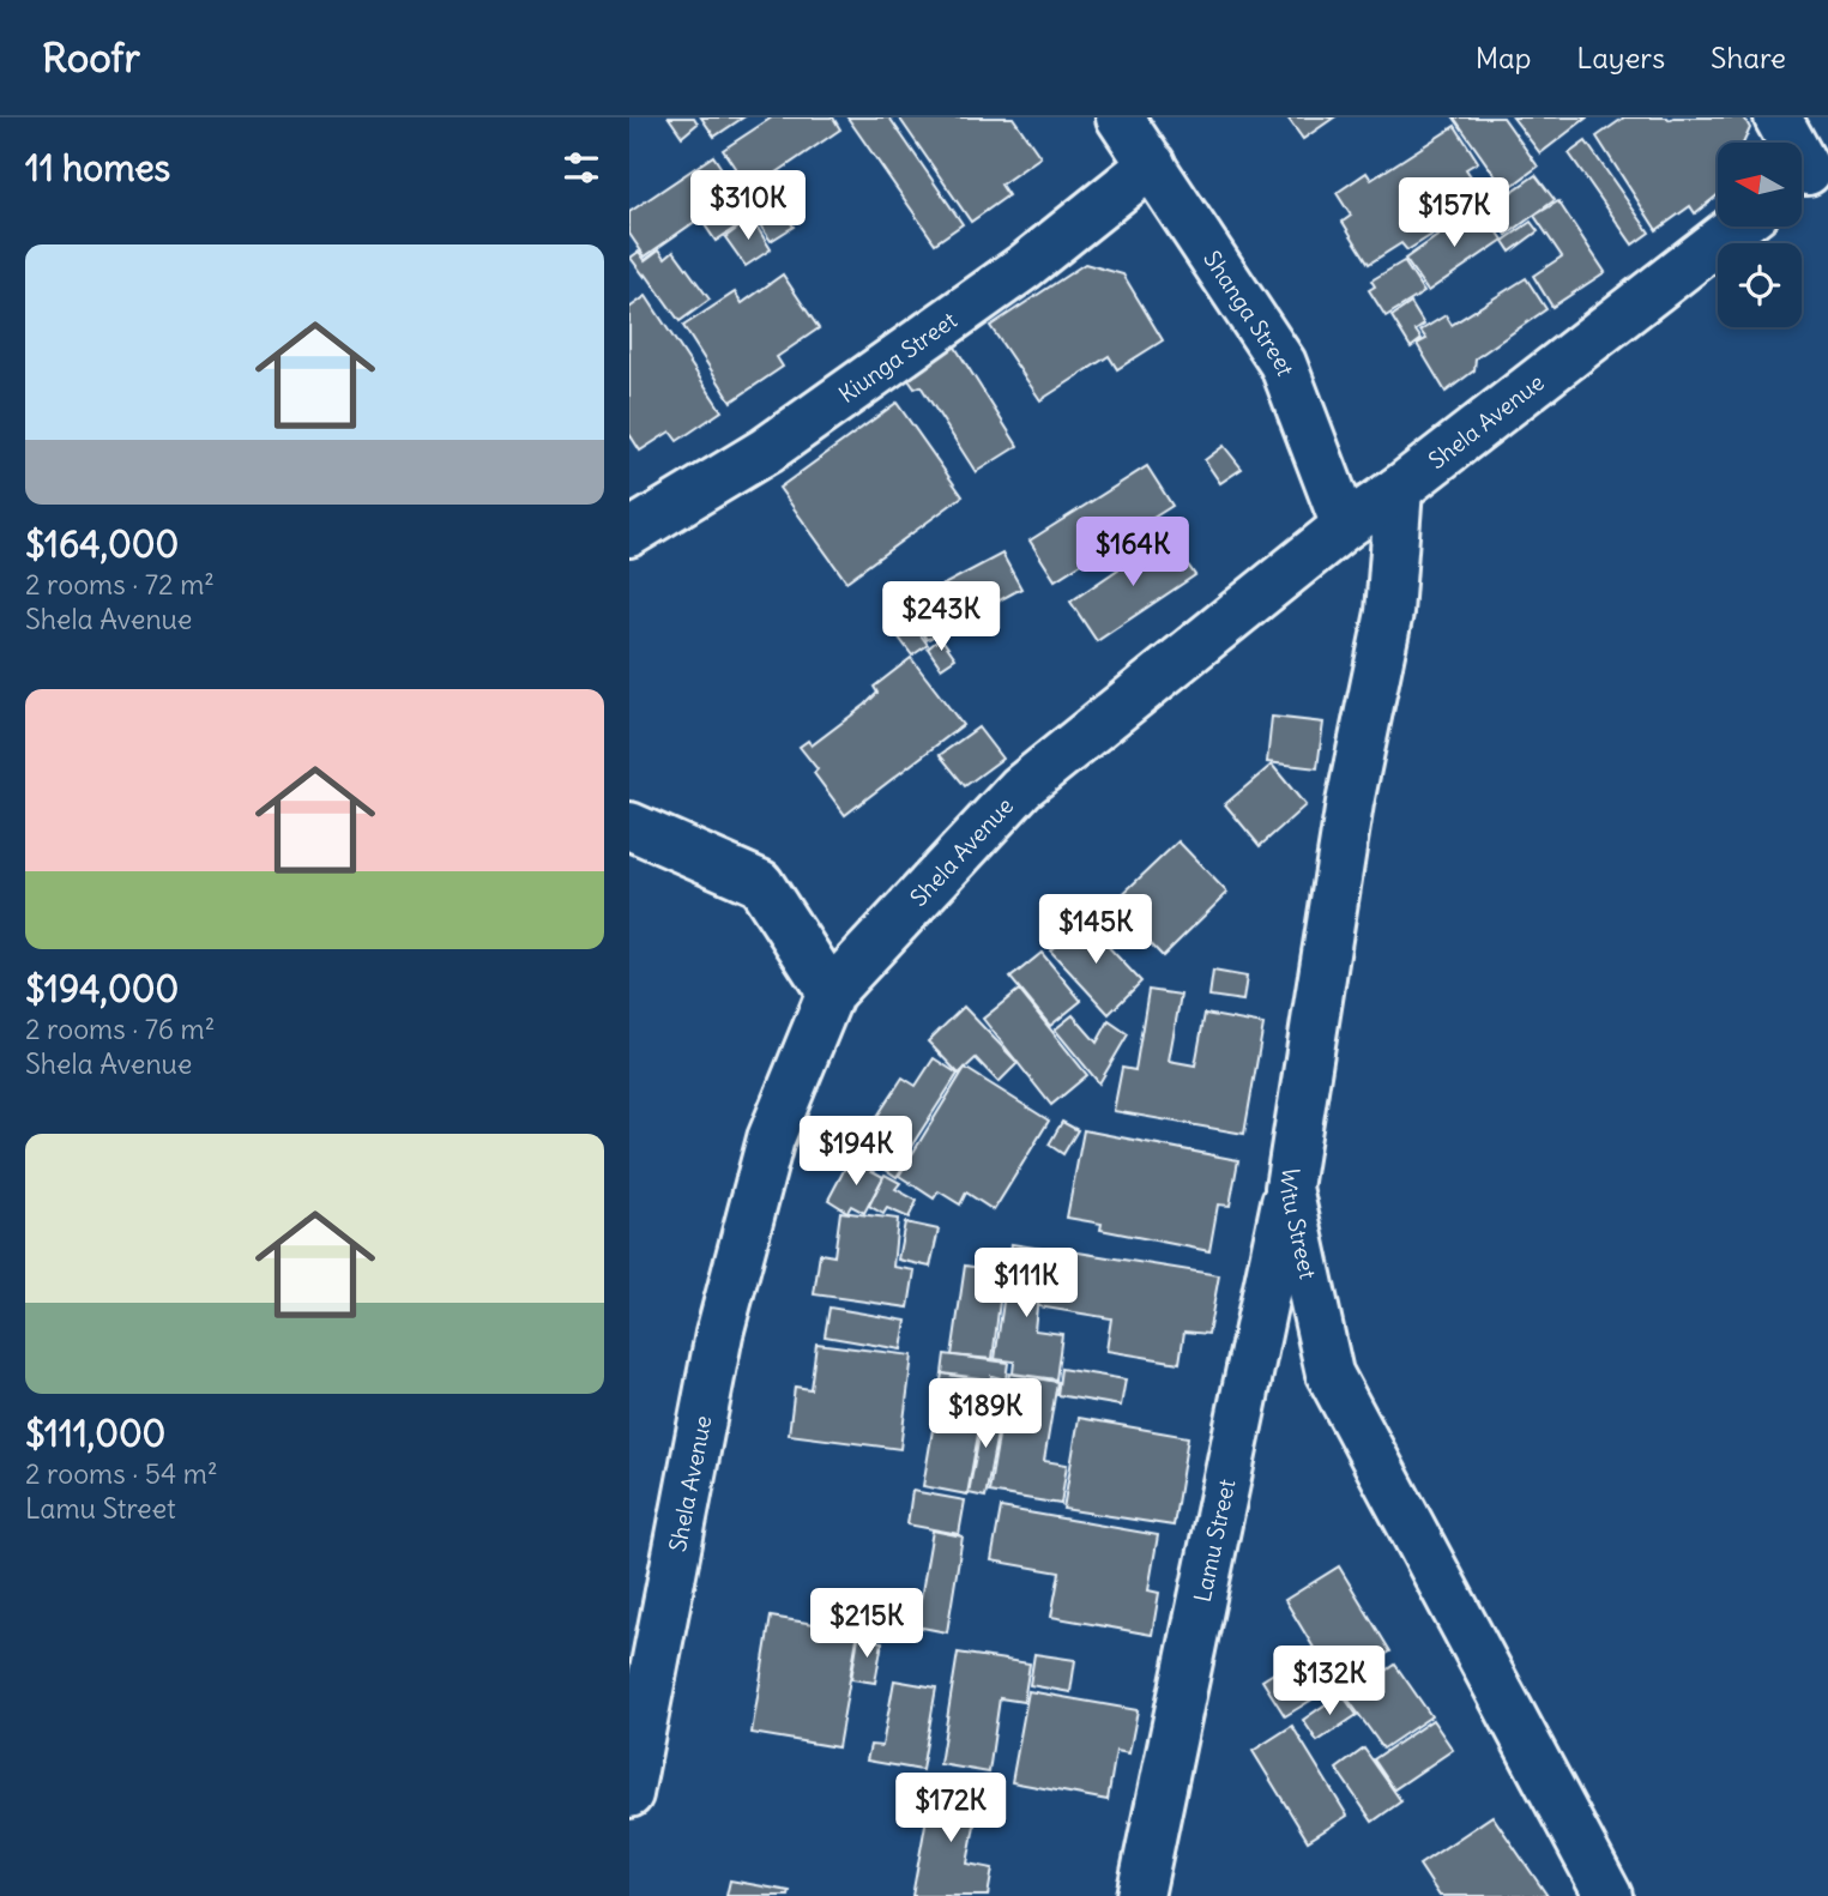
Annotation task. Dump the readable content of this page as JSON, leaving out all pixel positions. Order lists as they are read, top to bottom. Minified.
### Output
{"streets":{"street":["Shanga Street","Kiunga Street","Shela Avenue","Witu Street","Lamu Street"]},"crossings":[["Shanga Street","Kiunga Street"],["Shanga Street","Shela Avenue"],["Shela Avenue","Witu Street"],["Witu Street","Lamu Street"]],"north":"left","page":{"header":"Roofr","nav":["Map","Layers","Share"],"heading":"11 homes","price":["$310K","$157K","$164K","$243K","$145K","$194K","$111K","$189K","$215K","$132K","$172K"],"list":[{"name":"$164,000","note":"2 rooms · 72 m² · Shela Avenue"},{"name":"$194,000","note":"2 rooms · 76 m² · Shela Avenue"},{"name":"$111,000","note":"2 rooms · 54 m² · Lamu Street"}]}}
